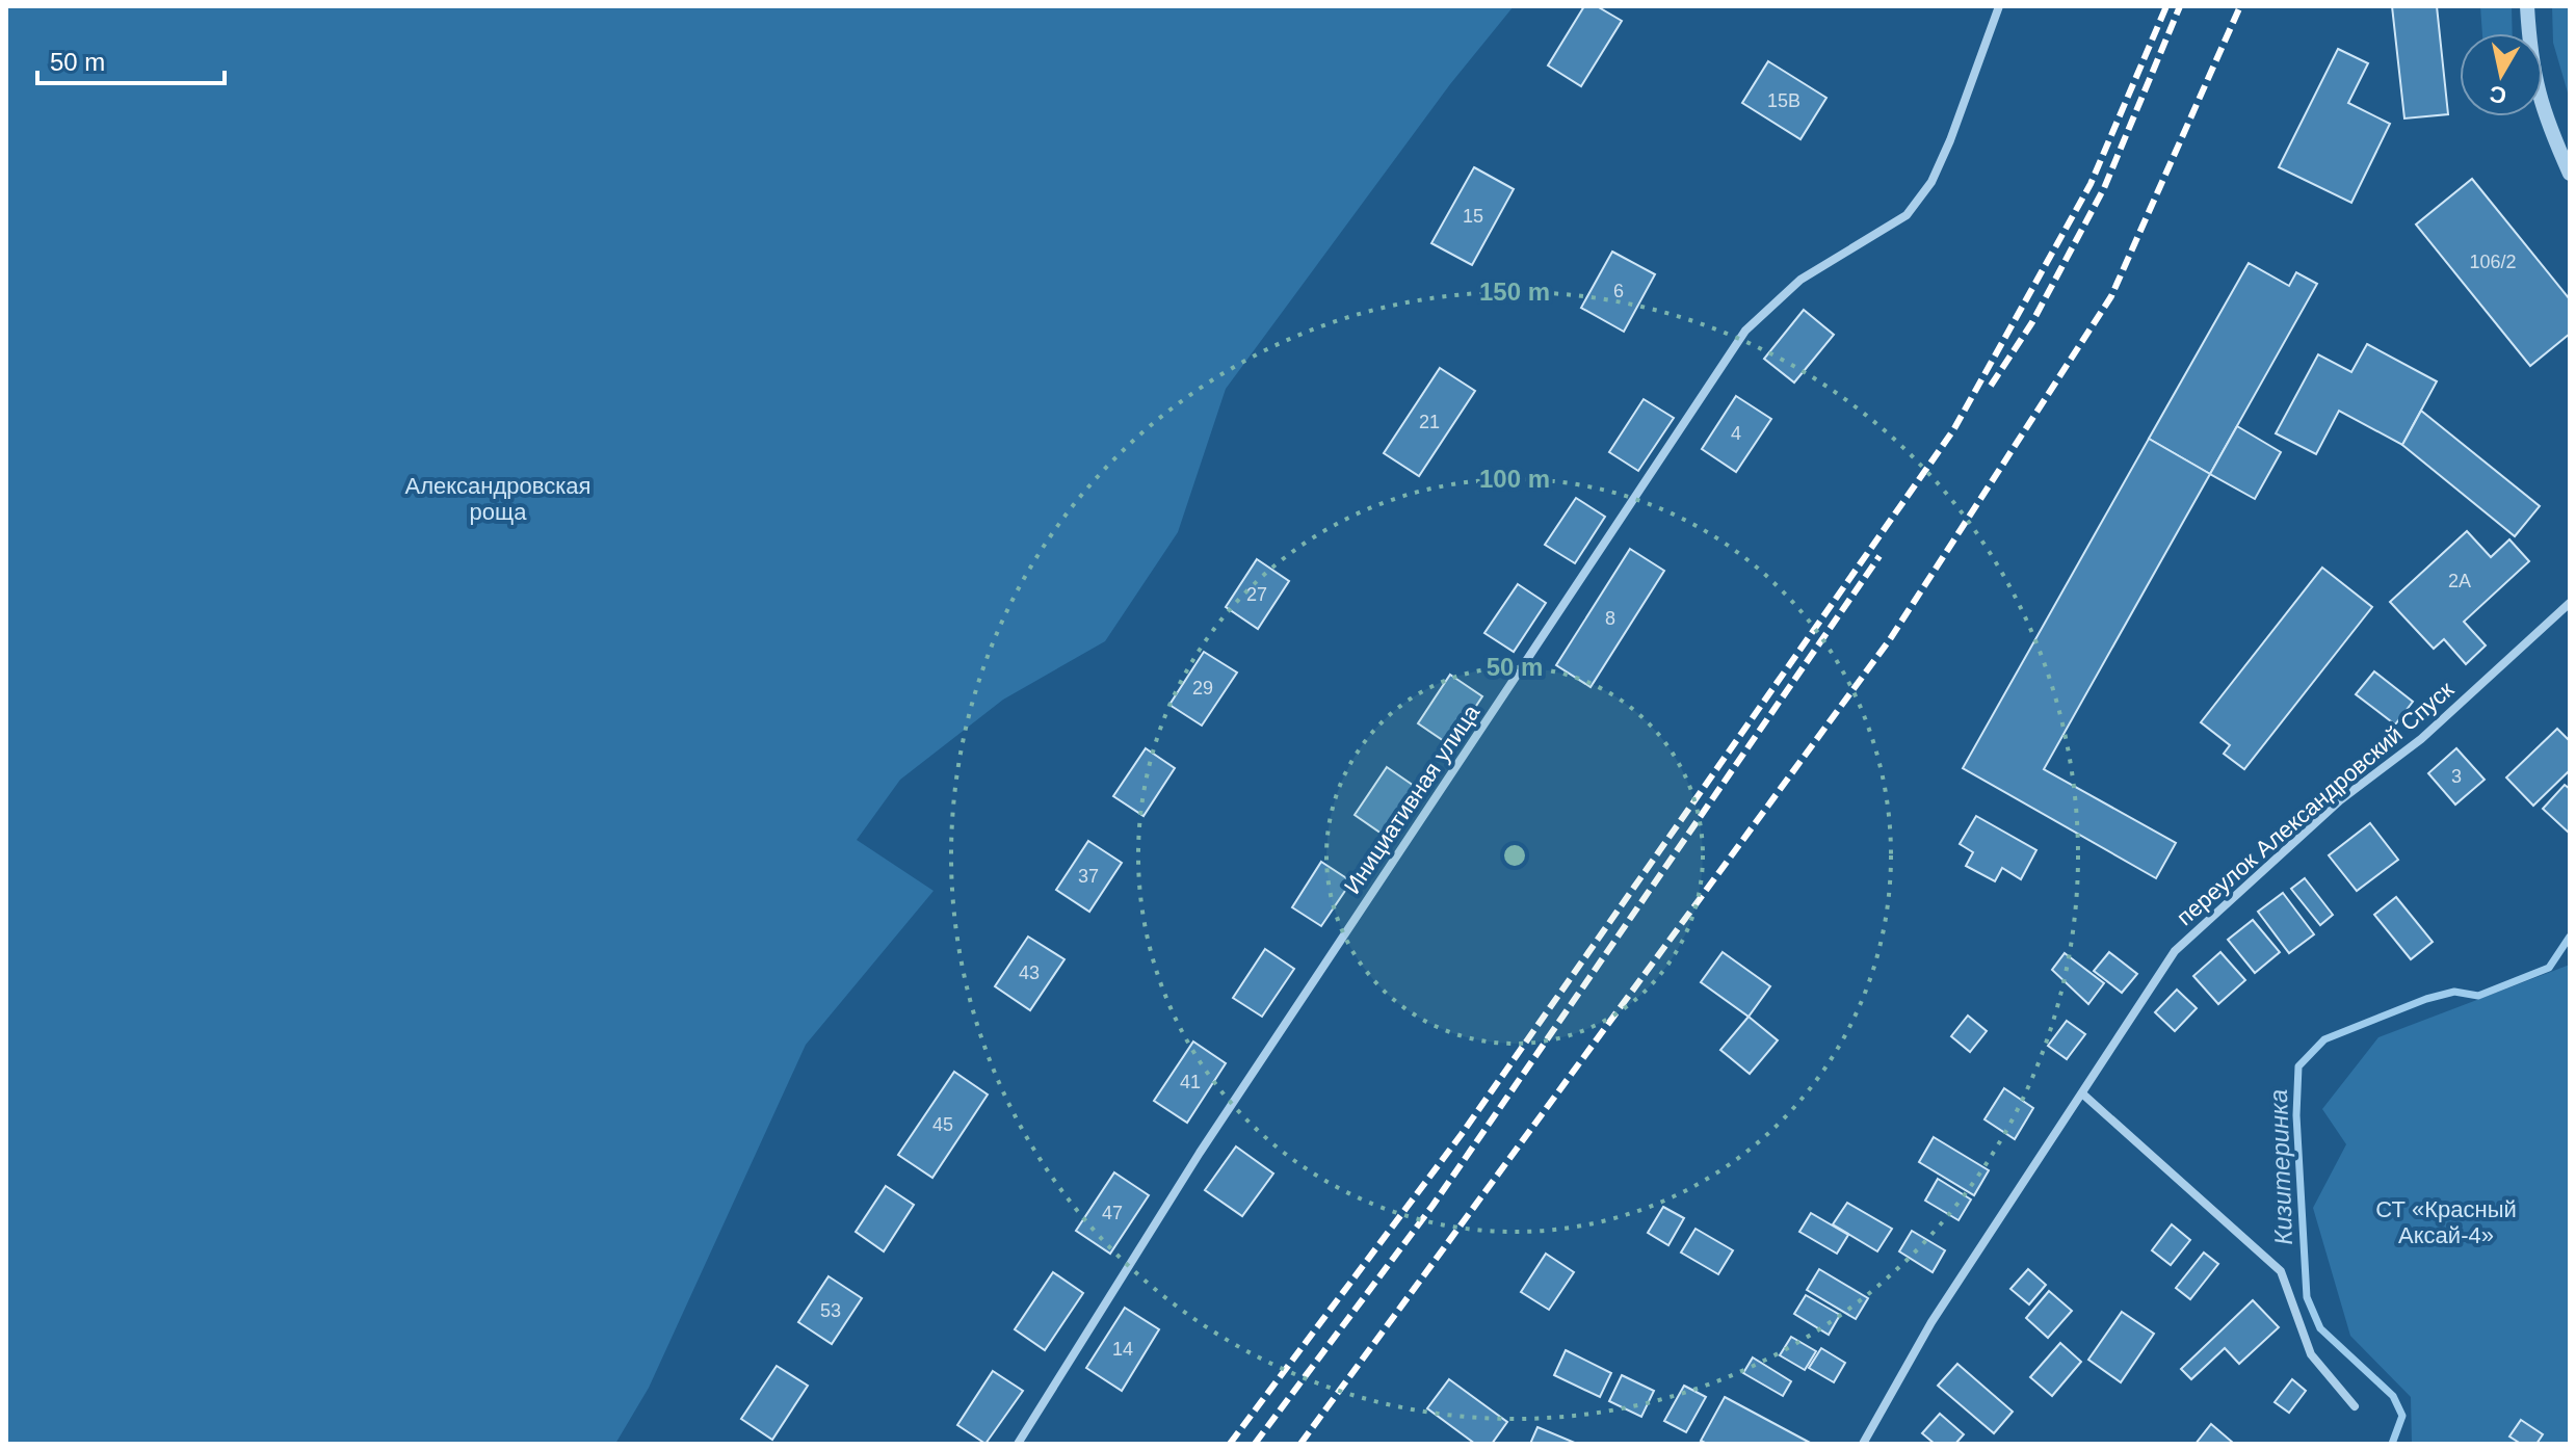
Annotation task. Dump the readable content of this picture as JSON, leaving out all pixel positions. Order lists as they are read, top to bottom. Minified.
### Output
{"streets":{"street":["Инициативная улица","переулок Александровский Спуск"]},"water":["Кизитеринка"],"parks":["Александровская роща","СТ «Красный Аксай-4»"],"house_numbers":["15В","15","106/2","6","21","4","2А","27","8","29","3","37","43","41","45","47","53","14"],"scale_bar":"50 m","north":"bottom","rings":["150 m","100 m","50 m"]}
